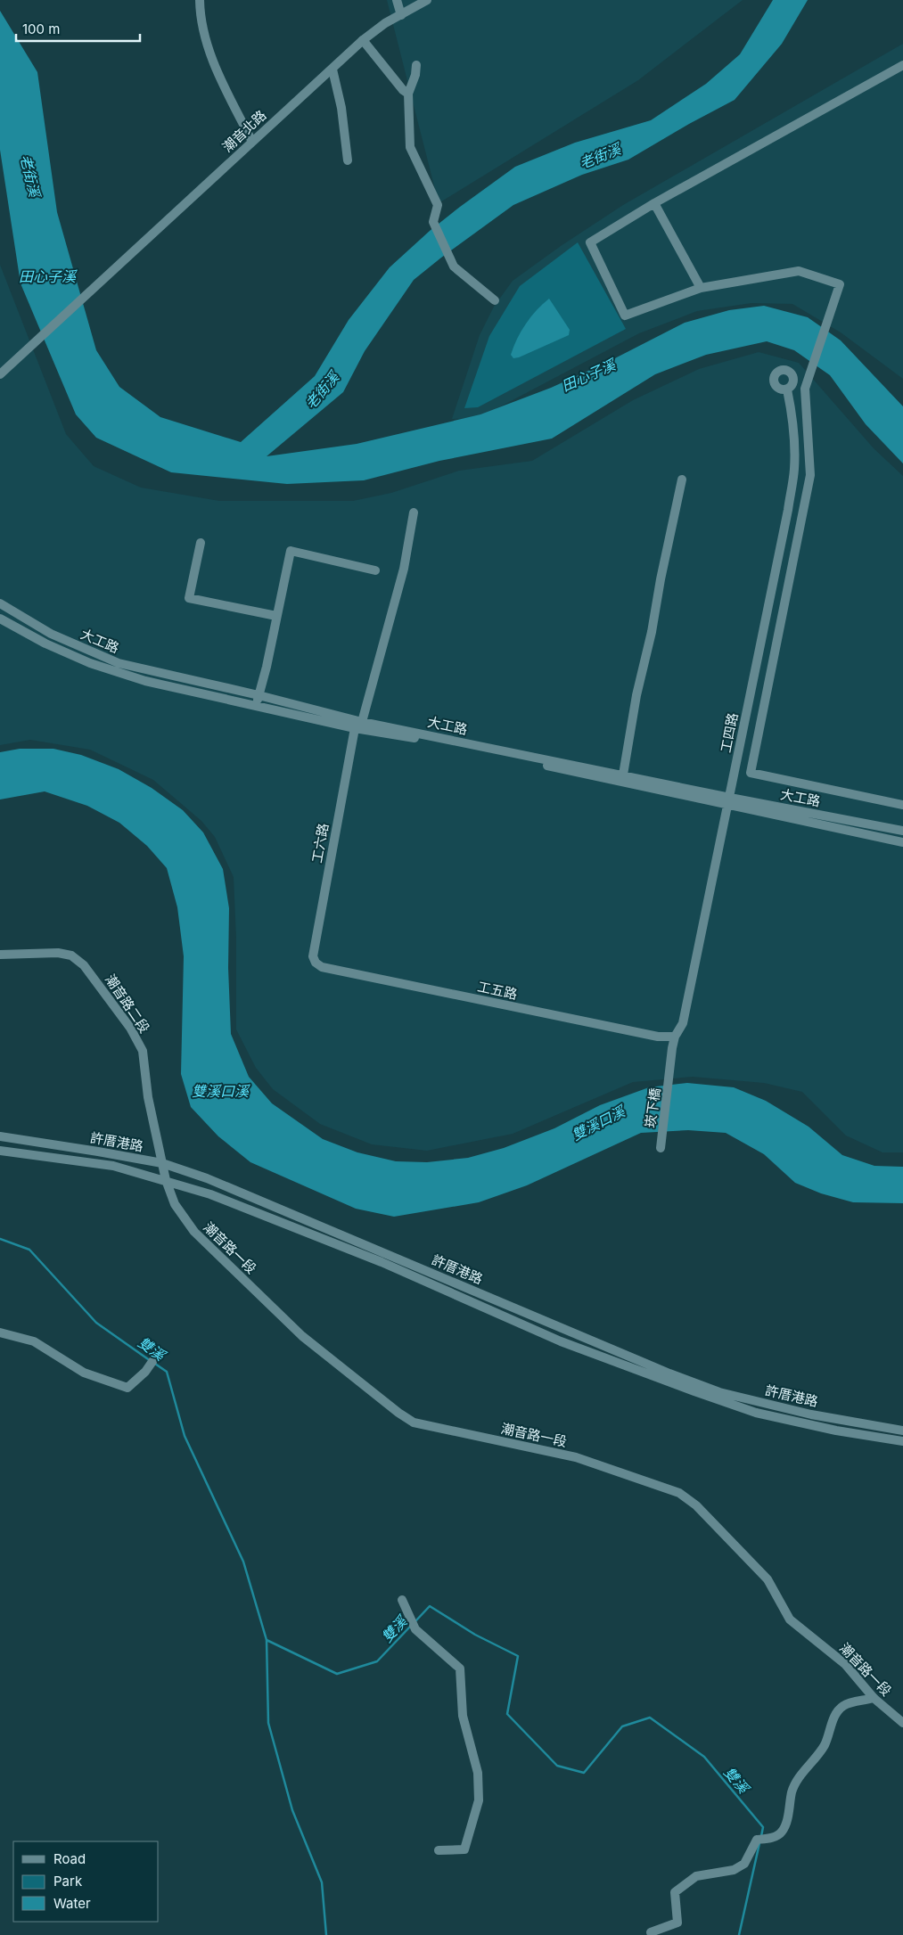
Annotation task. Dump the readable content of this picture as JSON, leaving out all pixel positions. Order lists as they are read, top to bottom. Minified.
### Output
{"streets":{"street":["潮音北路","大工路","工四路","工六路","工五路","潮音路二段","崁下橋","許厝港路","潮音路一段"]},"crossings":[["大工路","工四路"],["大工路","工六路"],["工四路","工五路"],["工四路","崁下橋"],["工六路","工五路"],["潮音路二段","許厝港路"],["潮音路二段","潮音路一段"],["許厝港路","潮音路一段"]],"water":["老街溪","田心子溪","雙溪口溪","雙溪"],"legend":["Road","Park","Water"],"scale_bar":"100 m"}
